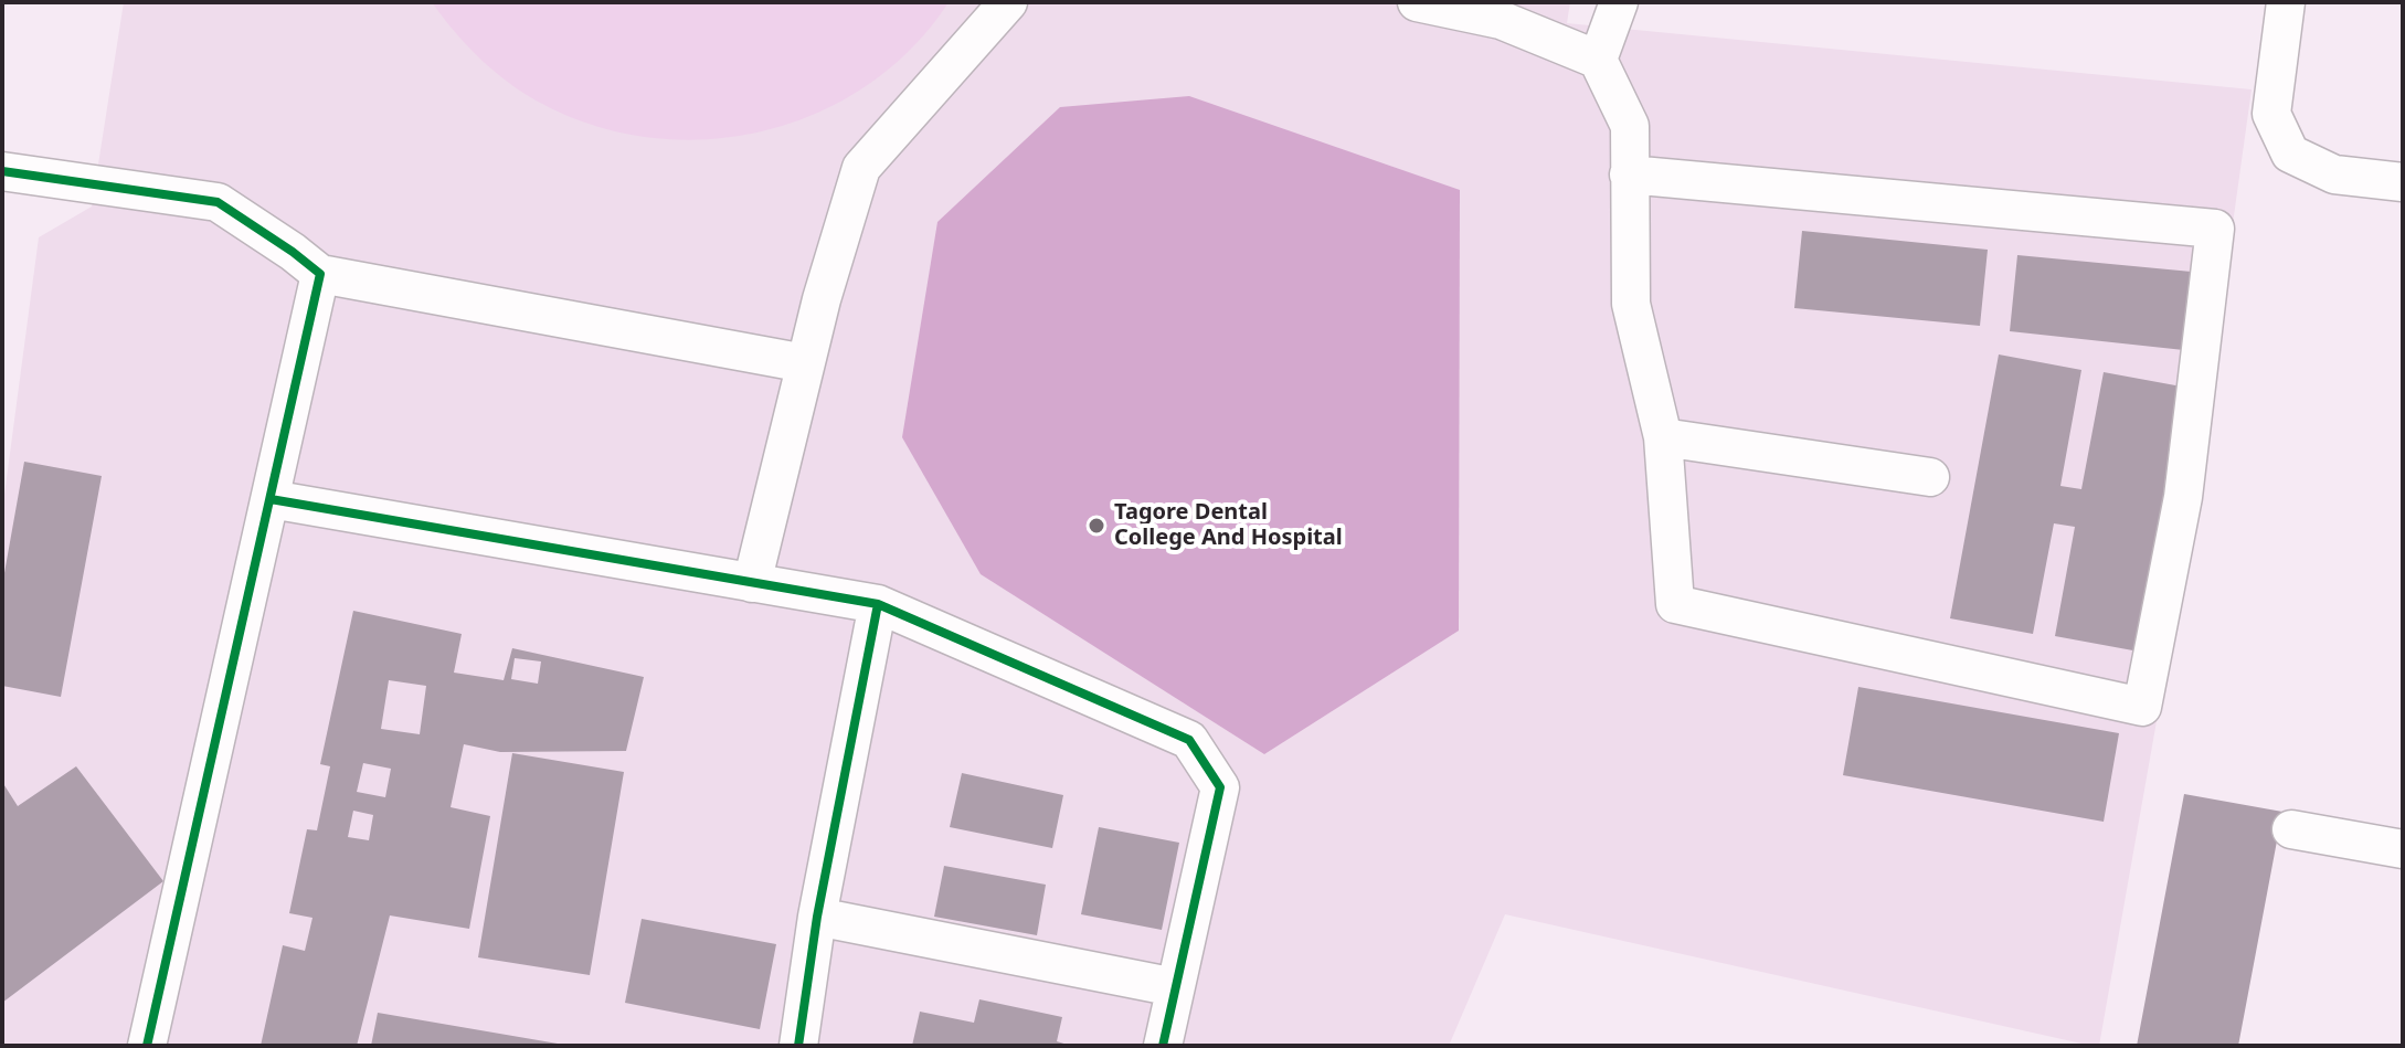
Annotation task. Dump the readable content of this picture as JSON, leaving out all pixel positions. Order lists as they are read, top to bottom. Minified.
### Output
{"places":["Tagore Dental College And Hospital"]}
